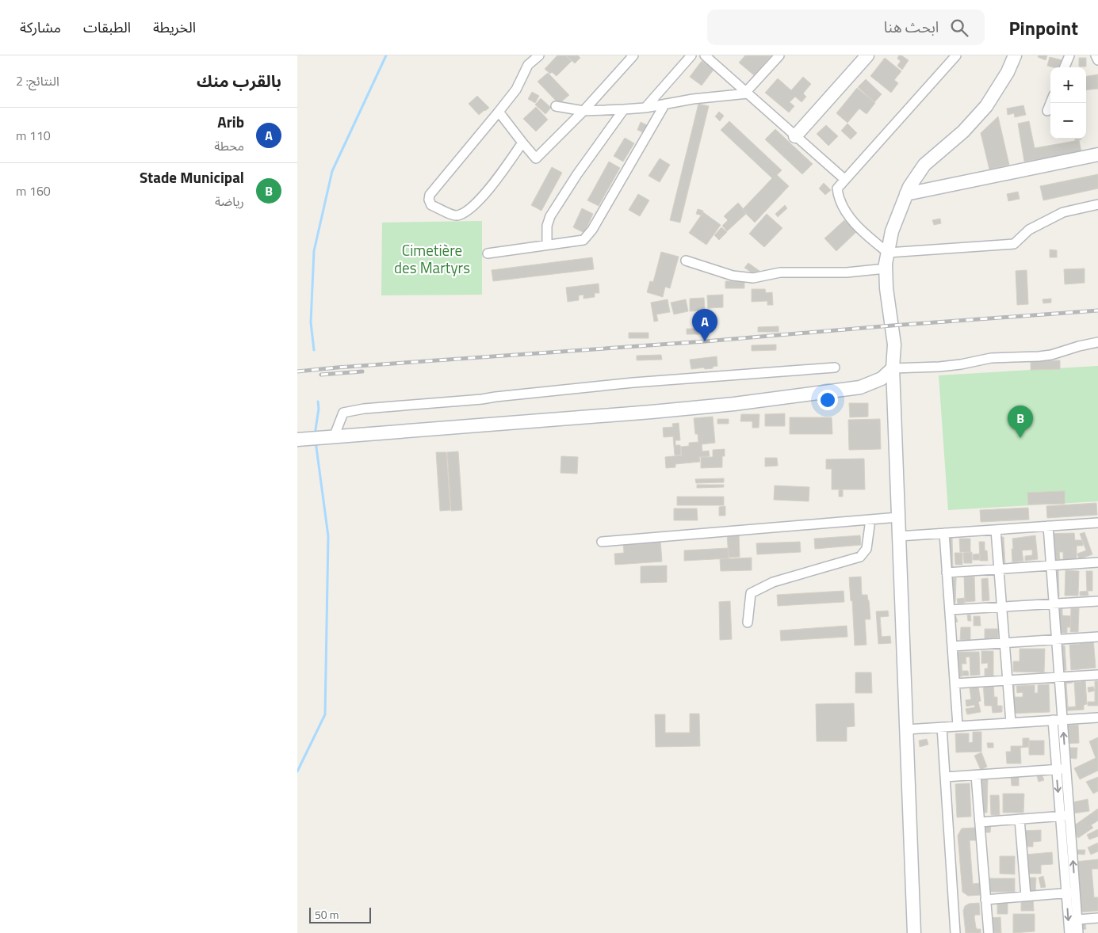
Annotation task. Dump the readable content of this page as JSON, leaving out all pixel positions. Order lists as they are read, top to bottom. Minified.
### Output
{"parks":["Cimetière des Martyrs"],"scale_bar":"50 m","page":{"header":"Pinpoint","search":"ابحث هنا","nav":["الخريطة","الطبقات","مشاركة"],"heading":["بالقرب منك","النتائج: 2"],"map_buttons":["+","−"],"list":[{"mark":"A","name":"Arib","note":"محطة","value":"110 m"},{"mark":"B","name":"Stade Municipal","note":"رياضة","value":"160 m"}],"pins":["A","B"],"scale":"50 m"}}
